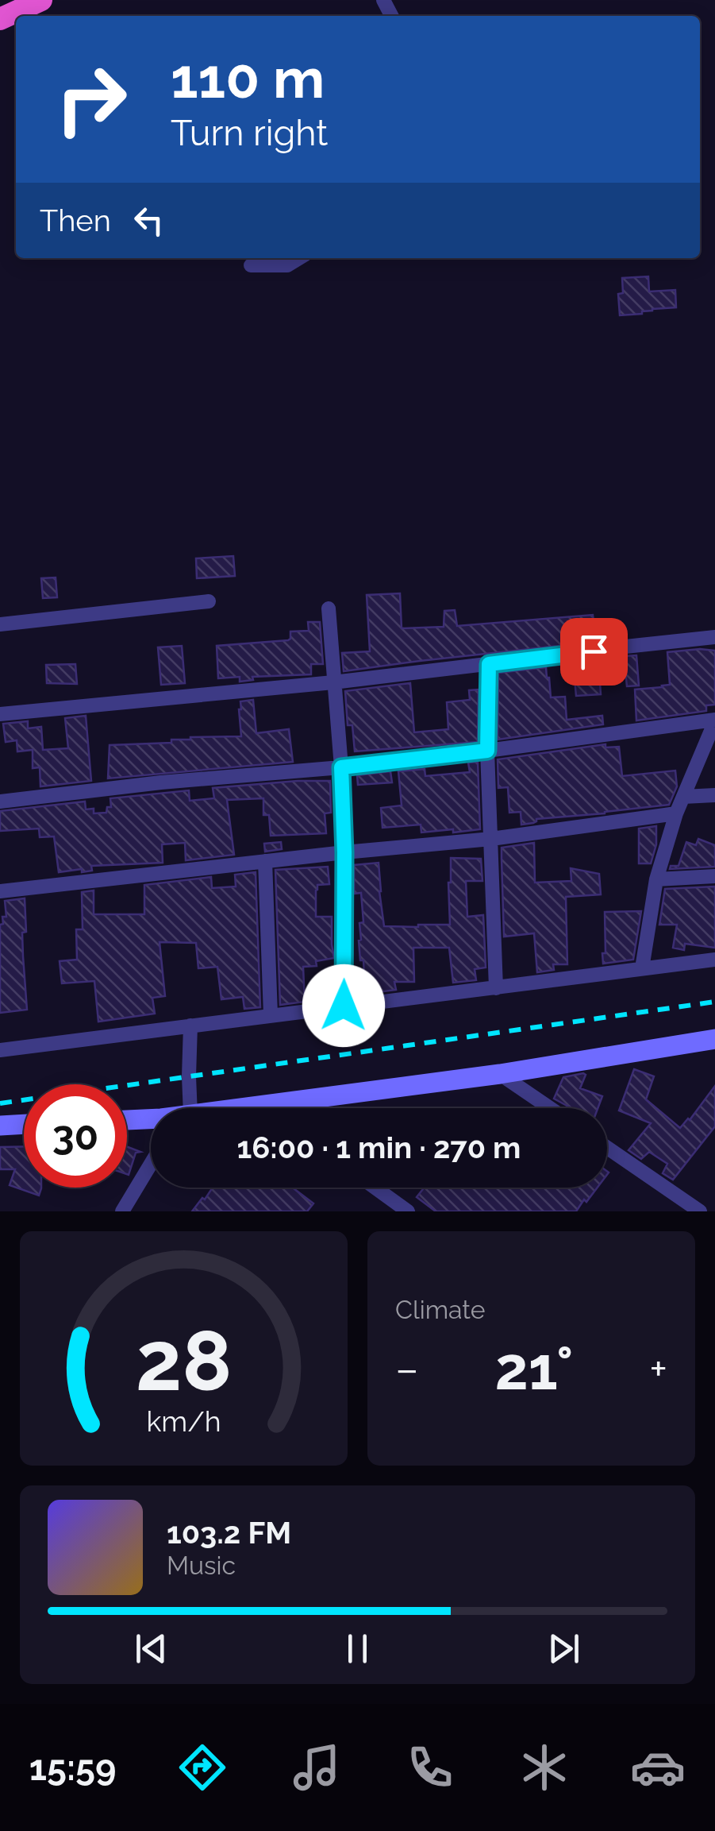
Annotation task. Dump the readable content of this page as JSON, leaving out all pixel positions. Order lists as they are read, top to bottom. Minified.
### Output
{"page":{"turn":["110 m","Turn right"],"then":"Then","limit":"30","trip":"16:00 · 1 min · 270 m","tile":"Climate","heat":["−","21°","+"],"song":["103.2 FM","Music"],"tabs":"15:59","gauge":["28","km/h"]}}
